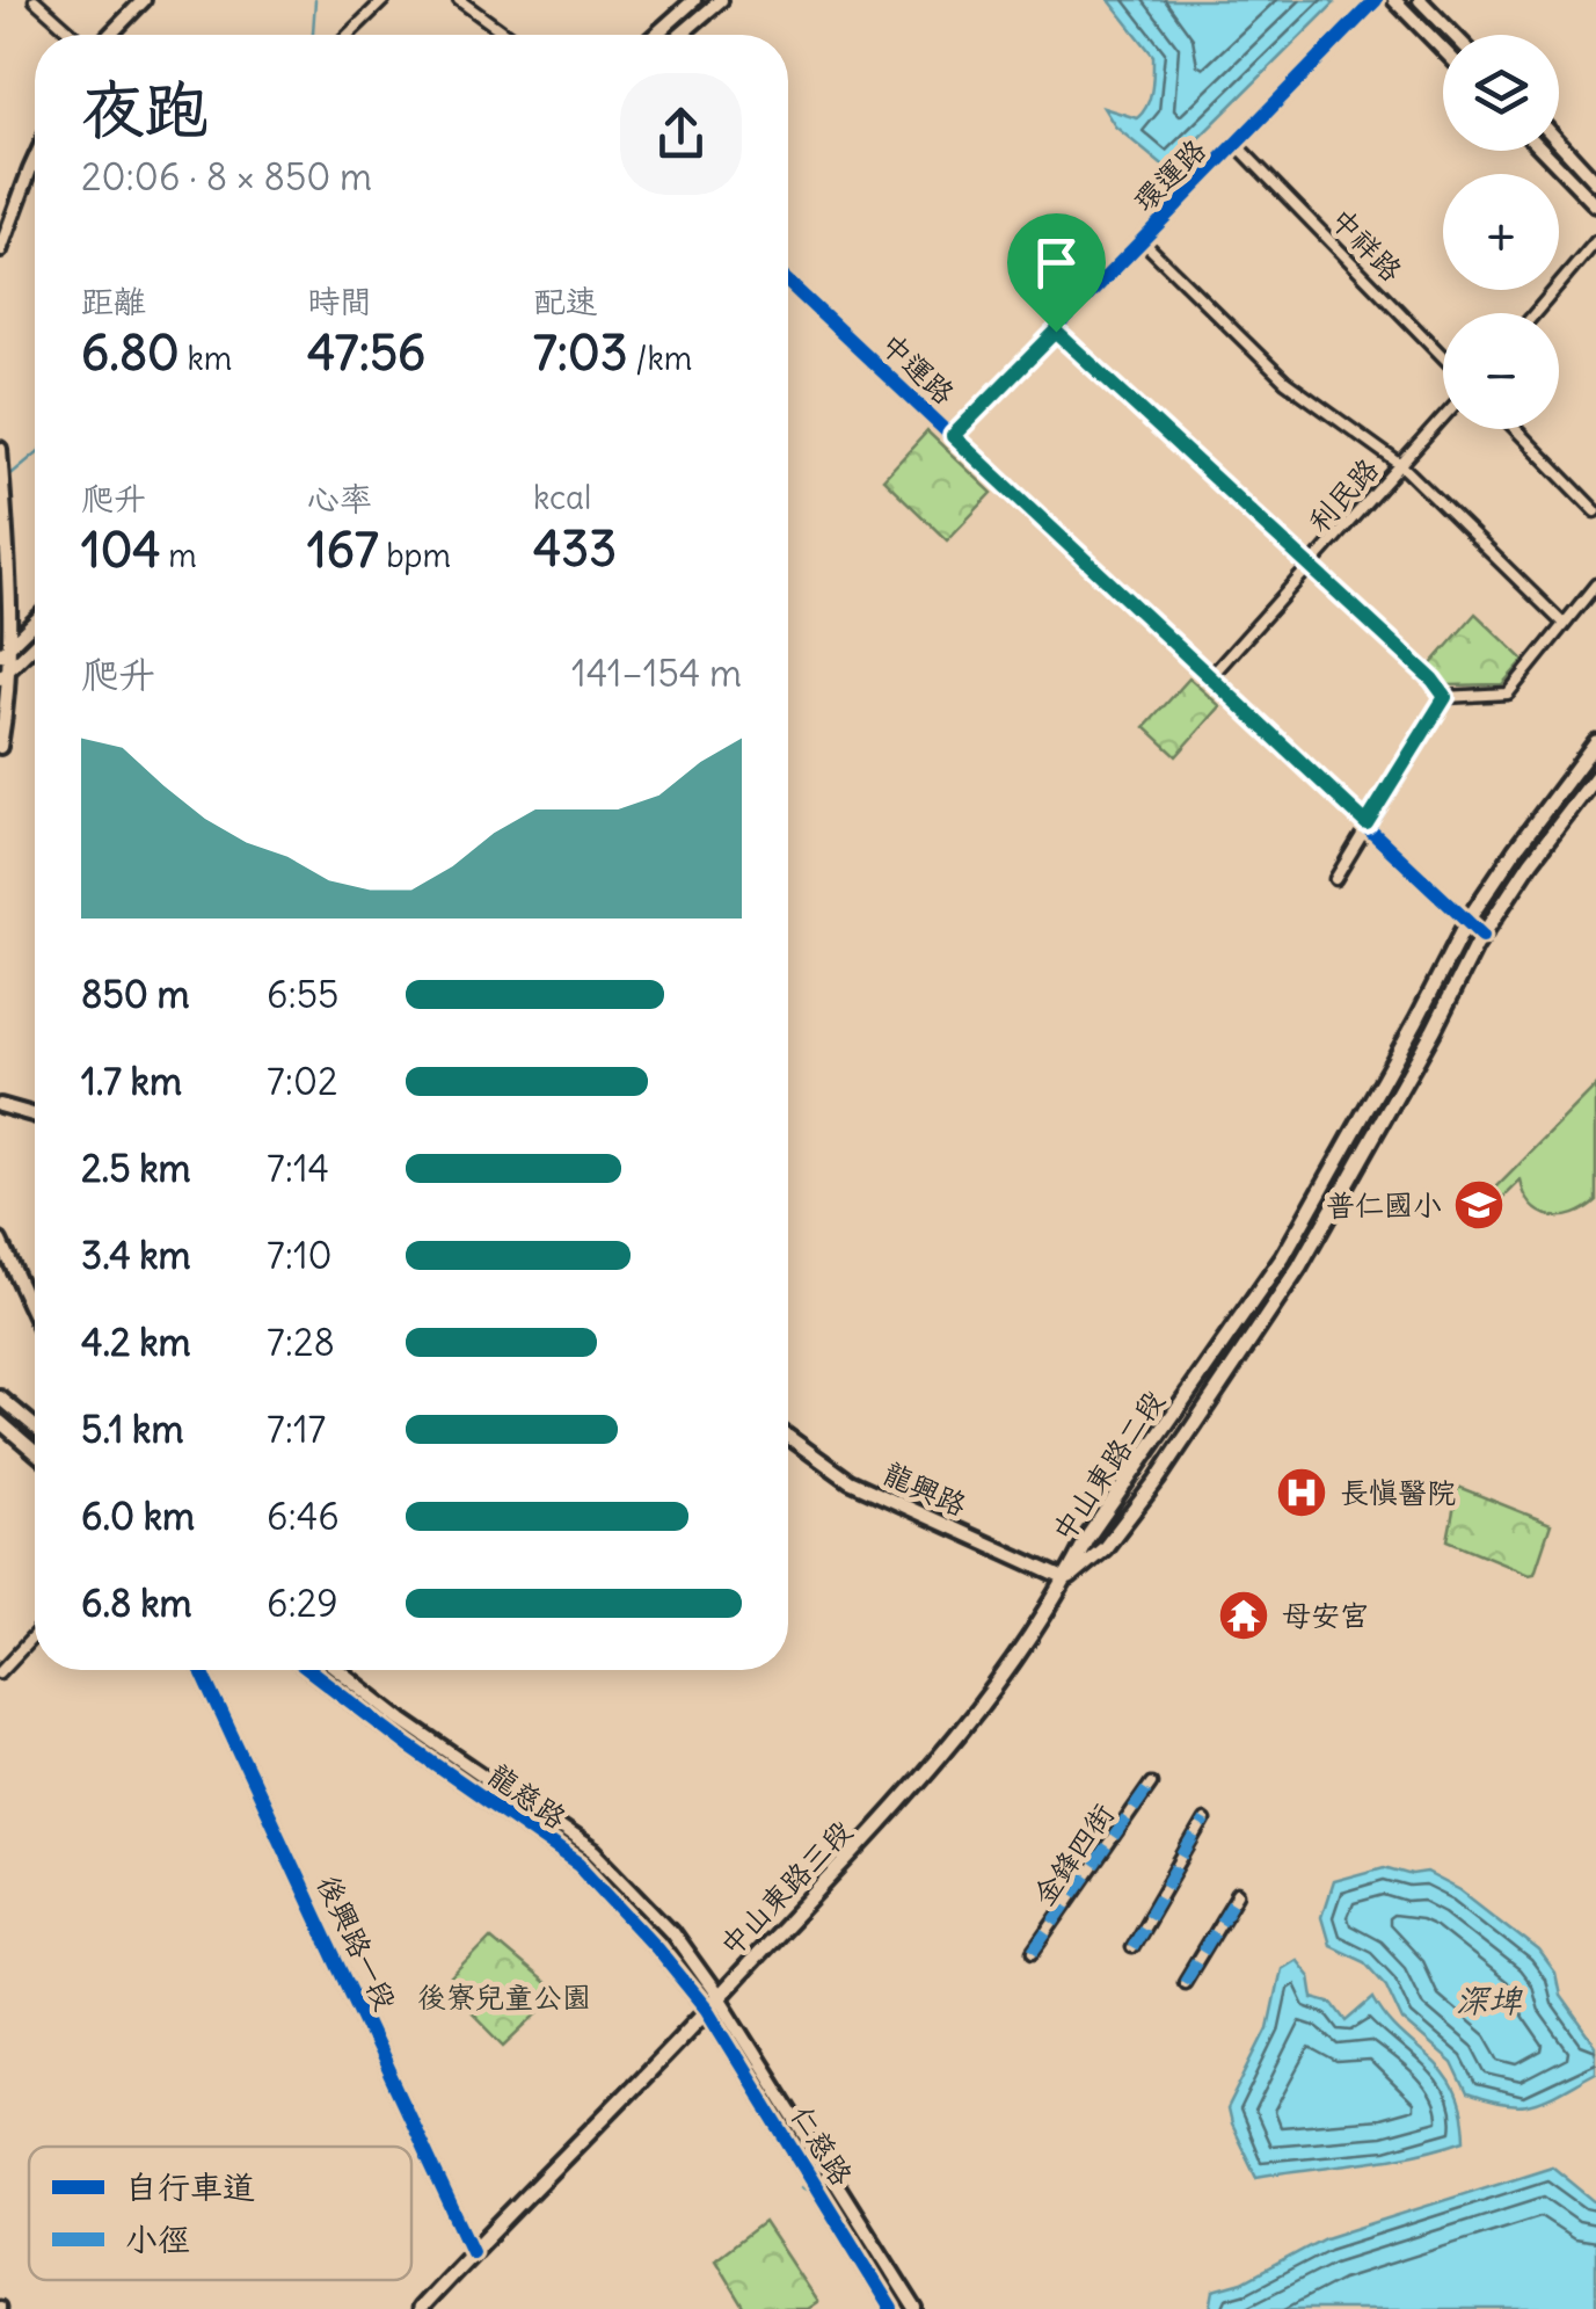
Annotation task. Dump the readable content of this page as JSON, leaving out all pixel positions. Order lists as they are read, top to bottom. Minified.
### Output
{"streets":{"main road":["中山東路二段","中山東路三段"],"street":["環運路","中祥路","中運路","利民路","龍興路","龍慈路","金鋒四街","後興路一段","仁慈路"]},"crossings":[["環運路","中祥路"],["環運路","中運路"],["中運路","利民路"],["中運路","中山東路二段"],["中山東路二段","龍興路"],["中山東路二段","中山東路三段"],["龍興路","中山東路三段"],["龍慈路","中山東路三段"],["龍慈路","仁慈路"],["中山東路三段","後興路一段"],["中山東路三段","仁慈路"]],"water":["深埤"],"parks":["後寮兒童公園"],"places":{"school or university":["普仁國小"],"hospital":["長慎醫院"],"temple":["母安宮"]},"legend":["自行車道","小徑"],"page":{"map_buttons":["+","−"],"heading":["夜跑","20:06 · 8 × 850 m"],"stats":[["距離","6.80 km"],["時間","47:56"],["配速","7:03 /km"],["爬升","104 m"],["心率","167 bpm"],["kcal","433"]],"chart":["爬升","141–154 m"],"list":[{"name":"850 m","note":"6:55"},{"name":"1.7 km","note":"7:02"},{"name":"2.5 km","note":"7:14"},{"name":"3.4 km","note":"7:10"},{"name":"4.2 km","note":"7:28"},{"name":"5.1 km","note":"7:17"},{"name":"6.0 km","note":"6:46"},{"name":"6.8 km","note":"6:29"}]}}
